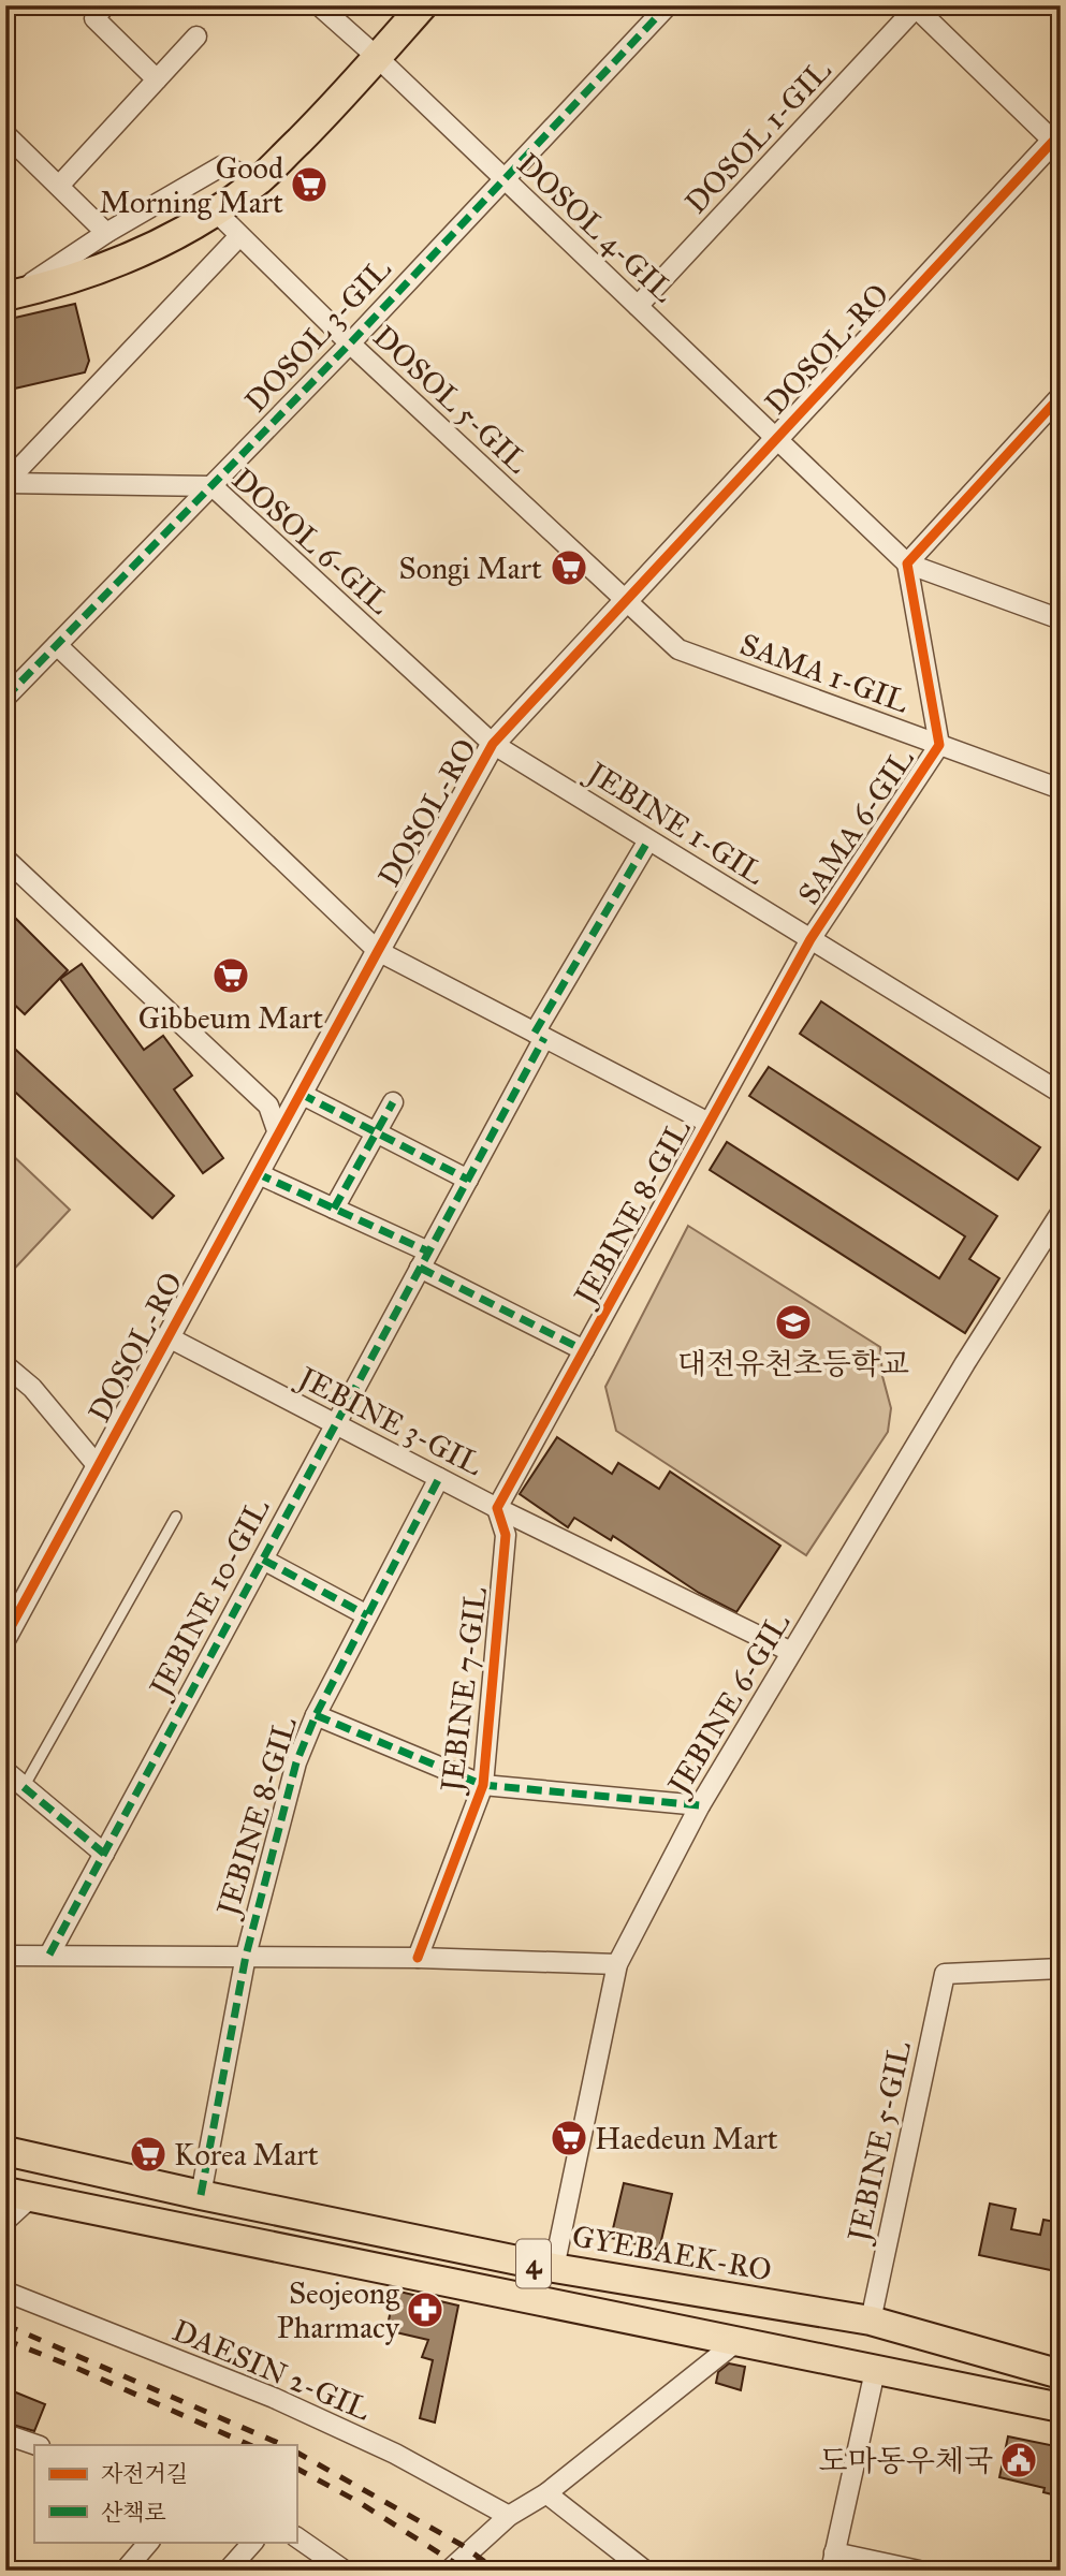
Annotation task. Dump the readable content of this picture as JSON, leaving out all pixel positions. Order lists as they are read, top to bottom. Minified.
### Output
{"streets":{"main road":["GYEBAEK-RO","4"],"street":["DOSOL 1-GIL","DOSOL 4-GIL","DOSOL 3-GIL","DOSOL-RO","DOSOL 5-GIL","DOSOL 6-GIL","SAMA 1-GIL","JEBINE 1-GIL","SAMA 6-GIL","JEBINE 8-GIL","JEBINE 3-GIL","JEBINE 10-GIL","JEBINE 7-GIL","JEBINE 6-GIL","JEBINE 5-GIL","DAESIN 2-GIL"]},"crossings":[["DOSOL 1-GIL","DOSOL 4-GIL"],["DOSOL 4-GIL","DOSOL 3-GIL"],["DOSOL 4-GIL","DOSOL-RO"],["DOSOL 4-GIL","SAMA 6-GIL"],["DOSOL 3-GIL","DOSOL 5-GIL"],["DOSOL 3-GIL","DOSOL 6-GIL"],["DOSOL-RO","DOSOL 5-GIL"],["DOSOL-RO","DOSOL 6-GIL"],["DOSOL-RO","SAMA 1-GIL"],["DOSOL-RO","JEBINE 1-GIL"],["DOSOL-RO","JEBINE 3-GIL"],["DOSOL 5-GIL","SAMA 1-GIL"],["DOSOL 6-GIL","JEBINE 1-GIL"],["SAMA 1-GIL","SAMA 6-GIL"],["JEBINE 1-GIL","SAMA 6-GIL"],["JEBINE 1-GIL","JEBINE 8-GIL"],["JEBINE 1-GIL","JEBINE 10-GIL"],["SAMA 6-GIL","JEBINE 8-GIL"],["JEBINE 8-GIL","JEBINE 3-GIL"],["JEBINE 8-GIL","JEBINE 7-GIL"],["JEBINE 8-GIL","GYEBAEK-RO"],["JEBINE 3-GIL","JEBINE 10-GIL"],["JEBINE 3-GIL","JEBINE 7-GIL"],["JEBINE 3-GIL","JEBINE 6-GIL"],["JEBINE 7-GIL","JEBINE 6-GIL"],["JEBINE 6-GIL","GYEBAEK-RO"],["JEBINE 5-GIL","GYEBAEK-RO"]],"places":{"supermarket":["Good Morning Mart","Songi Mart","Gibbeum Mart","Haedeun Mart","Korea Mart"],"school or university":["대전유천초등학교"],"pharmacy":["Seojeong Pharmacy"],"public building":["도마동우체국"]},"legend":["자전거길","산책로"]}
